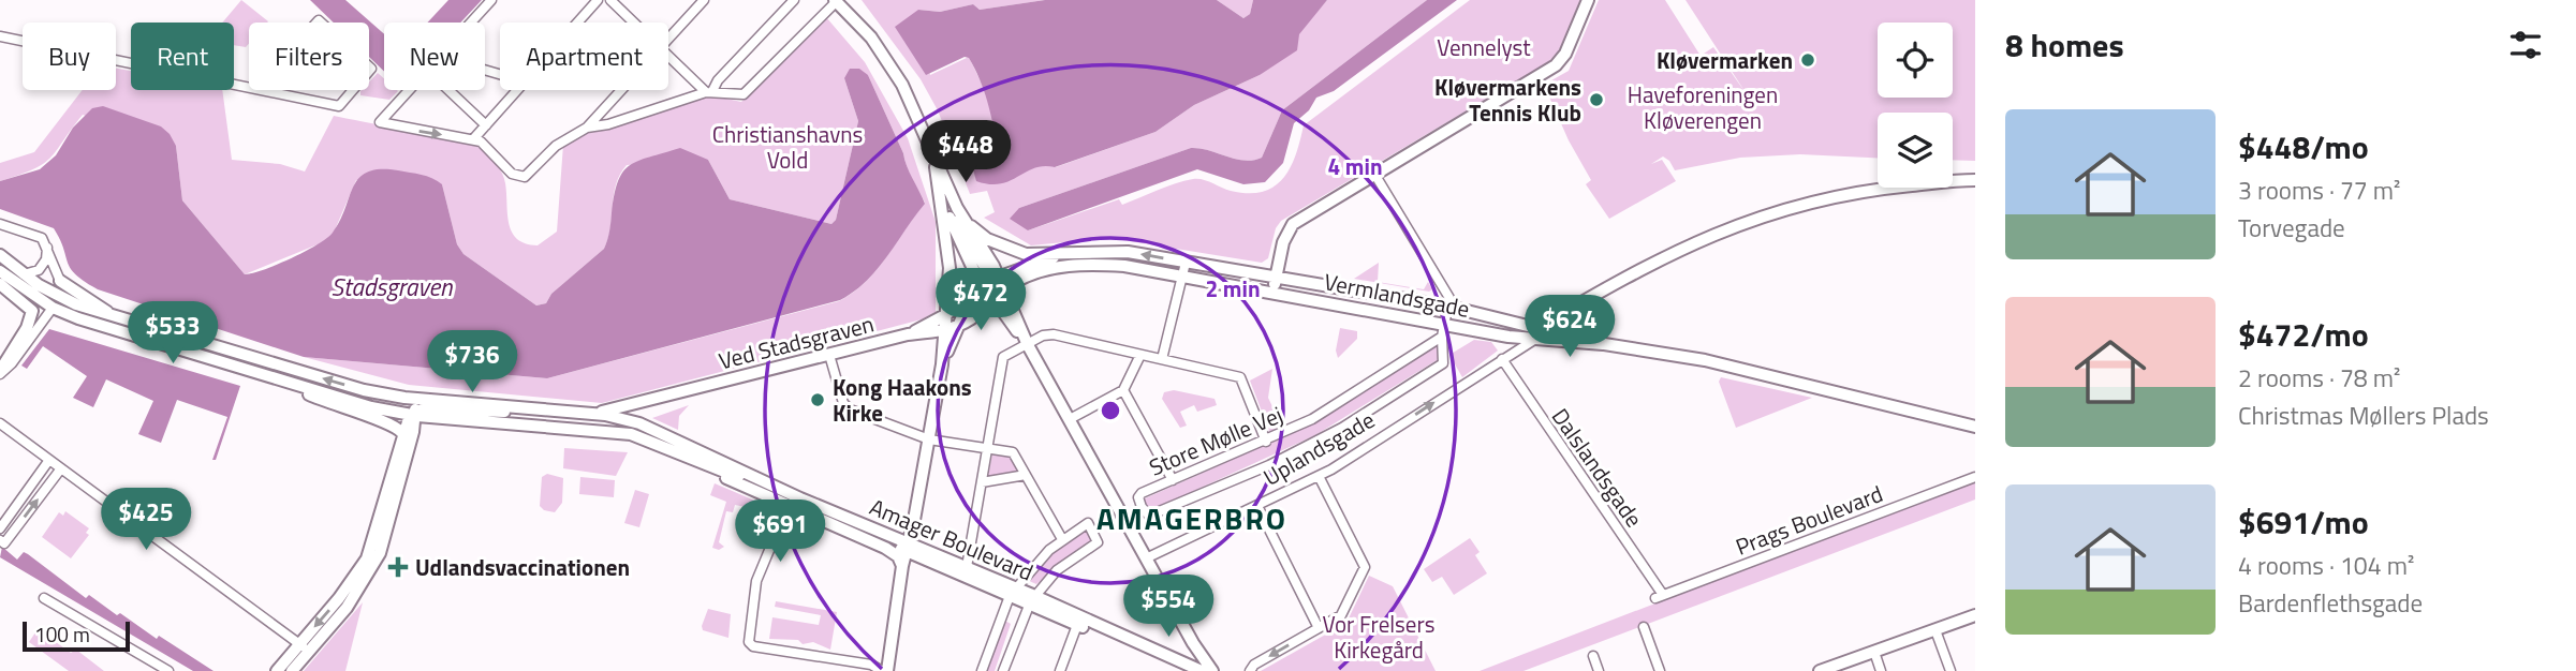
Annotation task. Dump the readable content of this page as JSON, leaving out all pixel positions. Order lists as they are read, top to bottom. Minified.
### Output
{"streets":{"street":["Vermlandsgade","Ved Stadsgraven","Store Mølle Vej","Uplandsgade","Dalslandsgade","Prags Boulevard","Amager Boulevard"]},"crossings":[["Vermlandsgade","Store Mølle Vej"],["Vermlandsgade","Uplandsgade"],["Ved Stadsgraven","Amager Boulevard"],["Uplandsgade","Dalslandsgade"],["Dalslandsgade","Prags Boulevard"]],"districts":["AMAGERBRO"],"water":["Stadsgraven"],"parks":["Vennelyst","Haveforeningen Kløverengen","Christianshavns Vold","Vor Frelsers Kirkegård"],"places":{"other":["Kløvermarken","Kløvermarkens Tennis Klub","Kong Haakons Kirke"],"health":["Udlandsvaccinationen"]},"scale_bar":"100 m","page":{"heading":"8 homes","chip":["Buy","Rent","Filters","New","Apartment"],"list":[{"name":"$448/mo","note":"3 rooms · 77 m² · Torvegade"},{"name":"$472/mo","note":"2 rooms · 78 m² · Christmas Møllers Plads"},{"name":"$691/mo","note":"4 rooms · 104 m² · Bardenflethsgade"}],"price":["$448","$472","$624","$533","$736","$425","$691","$554"],"scale":"100 m"},"rings":["4 min","2 min"]}
